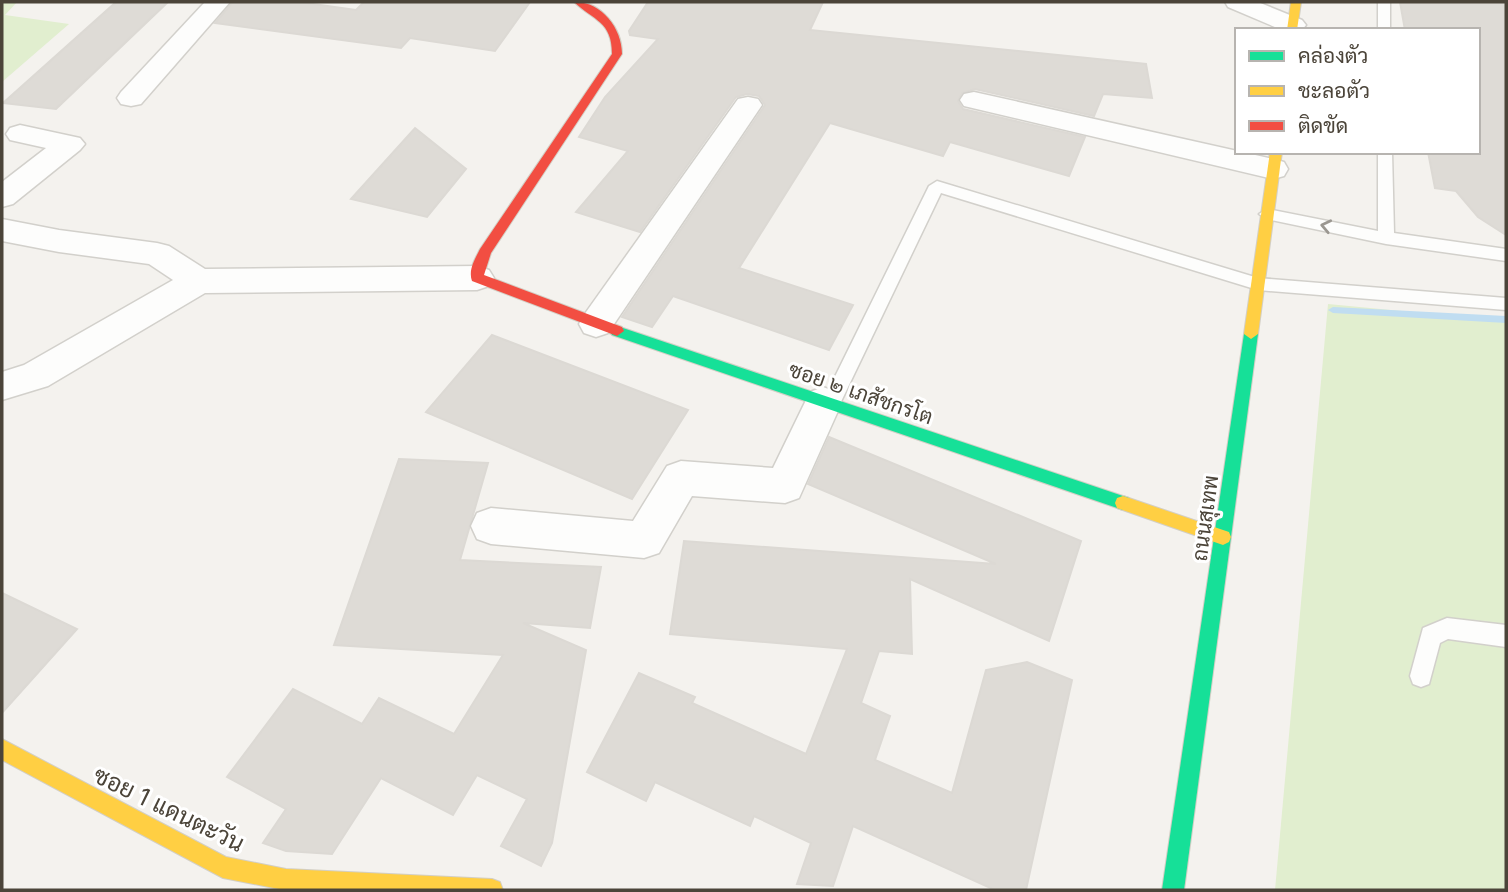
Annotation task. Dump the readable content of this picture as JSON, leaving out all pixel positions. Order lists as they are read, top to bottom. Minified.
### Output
{"streets":{"street":["ซอย ๒ เภสัชกรโต","ถนนสุเทพ","ซอย 1 แดนตะวัน"]},"crossings":[["ซอย ๒ เภสัชกรโต","ถนนสุเทพ"]],"legend":["คล่องตัว","ชะลอตัว","ติดขัด"]}
